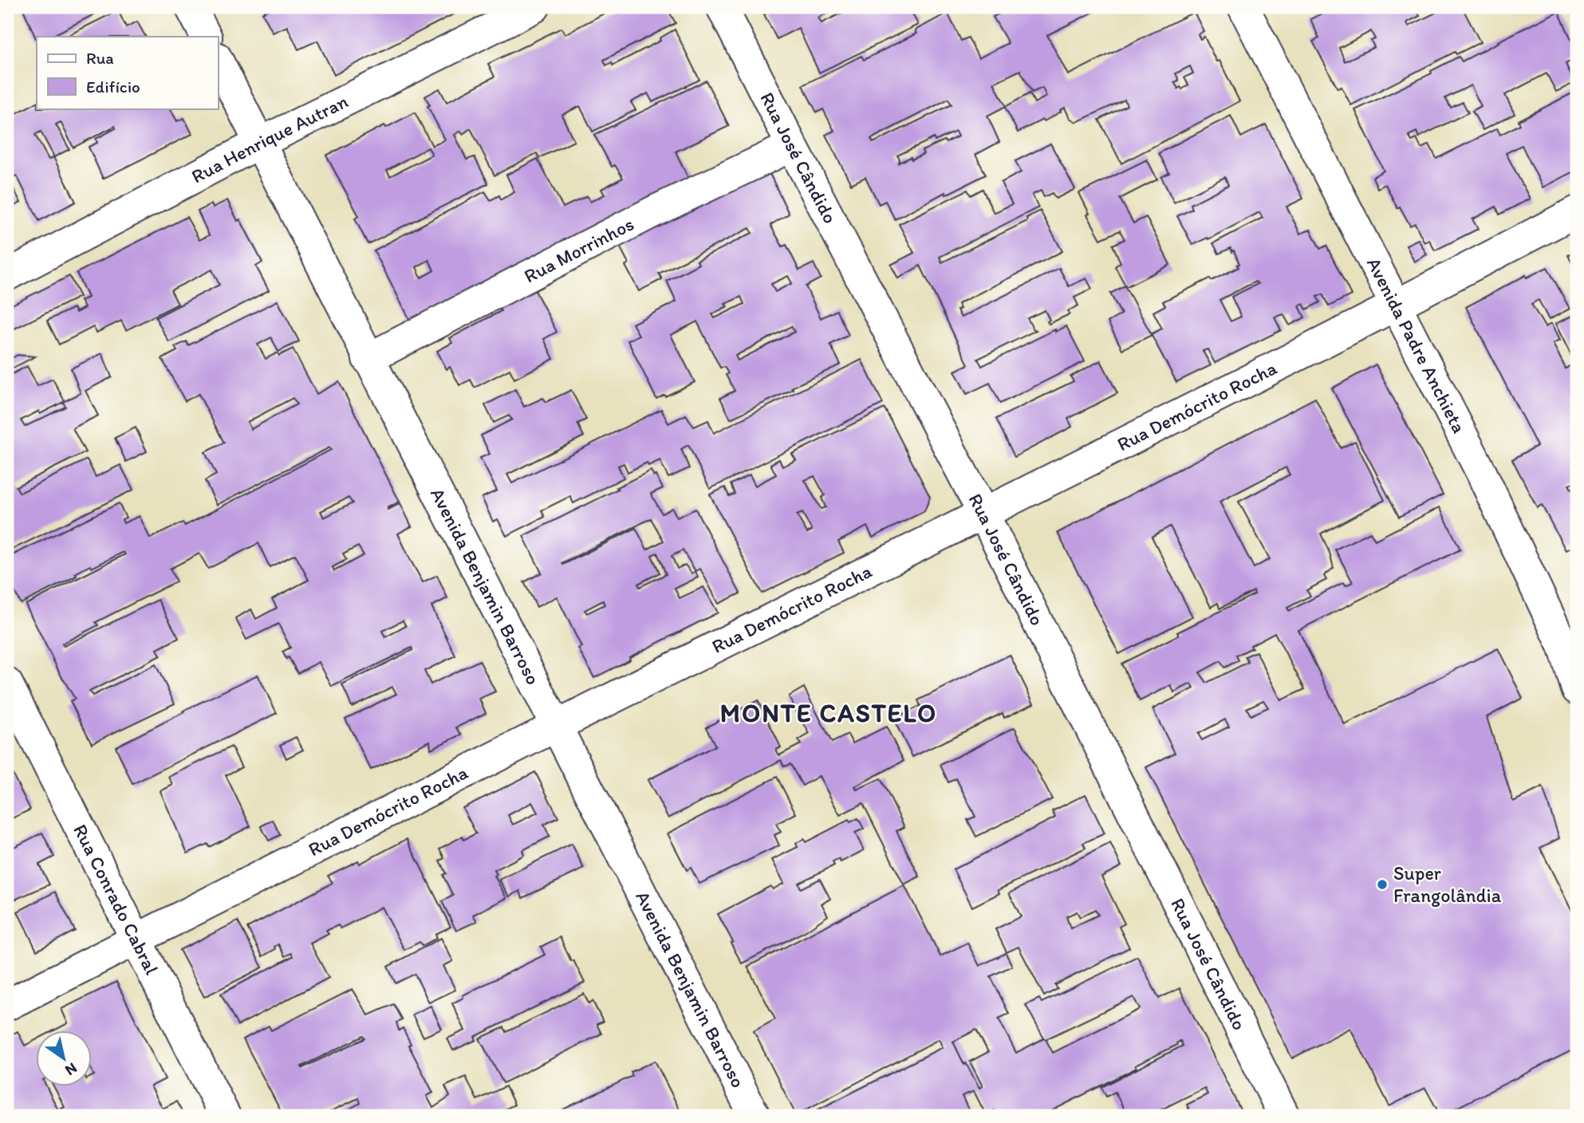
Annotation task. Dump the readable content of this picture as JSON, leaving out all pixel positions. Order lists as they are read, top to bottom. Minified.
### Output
{"streets":{"street":["Rua Henrique Autran","Rua José Cândido","Rua Morrinhos","Avenida Padre Anchieta","Rua Demócrito Rocha","Avenida Benjamin Barroso","Rua Conrado Cabral"]},"crossings":[["Rua Henrique Autran","Avenida Benjamin Barroso"],["Rua José Cândido","Rua Morrinhos"],["Rua José Cândido","Rua Demócrito Rocha"],["Rua Morrinhos","Avenida Benjamin Barroso"],["Avenida Padre Anchieta","Rua Demócrito Rocha"],["Rua Demócrito Rocha","Avenida Benjamin Barroso"],["Rua Demócrito Rocha","Rua Conrado Cabral"]],"districts":["MONTE CASTELO"],"places":["Super Frangolândia"],"legend":["Rua","Edifício"],"north":"bottom right"}
